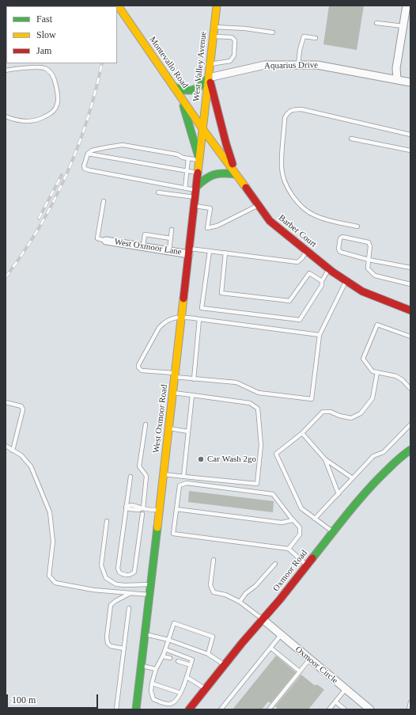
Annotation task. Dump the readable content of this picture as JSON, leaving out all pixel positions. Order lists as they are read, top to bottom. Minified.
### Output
{"streets":{"main road":["Montevallo Road","West Valley Avenue","Barber Court","West Oxmoor Road","Oxmoor Road"],"street":["Aquarius Drive","West Oxmoor Lane","Oxmoor Circle"]},"crossings":[["Montevallo Road","West Valley Avenue"],["Montevallo Road","Barber Court"],["Montevallo Road","West Oxmoor Road"],["Aquarius Drive","West Valley Avenue"],["West Valley Avenue","Barber Court"],["West Valley Avenue","West Oxmoor Road"],["Barber Court","West Oxmoor Road"],["West Oxmoor Lane","West Oxmoor Road"],["Oxmoor Road","Oxmoor Circle"]],"places":["Car Wash 2go"],"legend":["Fast","Slow","Jam"],"scale_bar":"100 m"}
